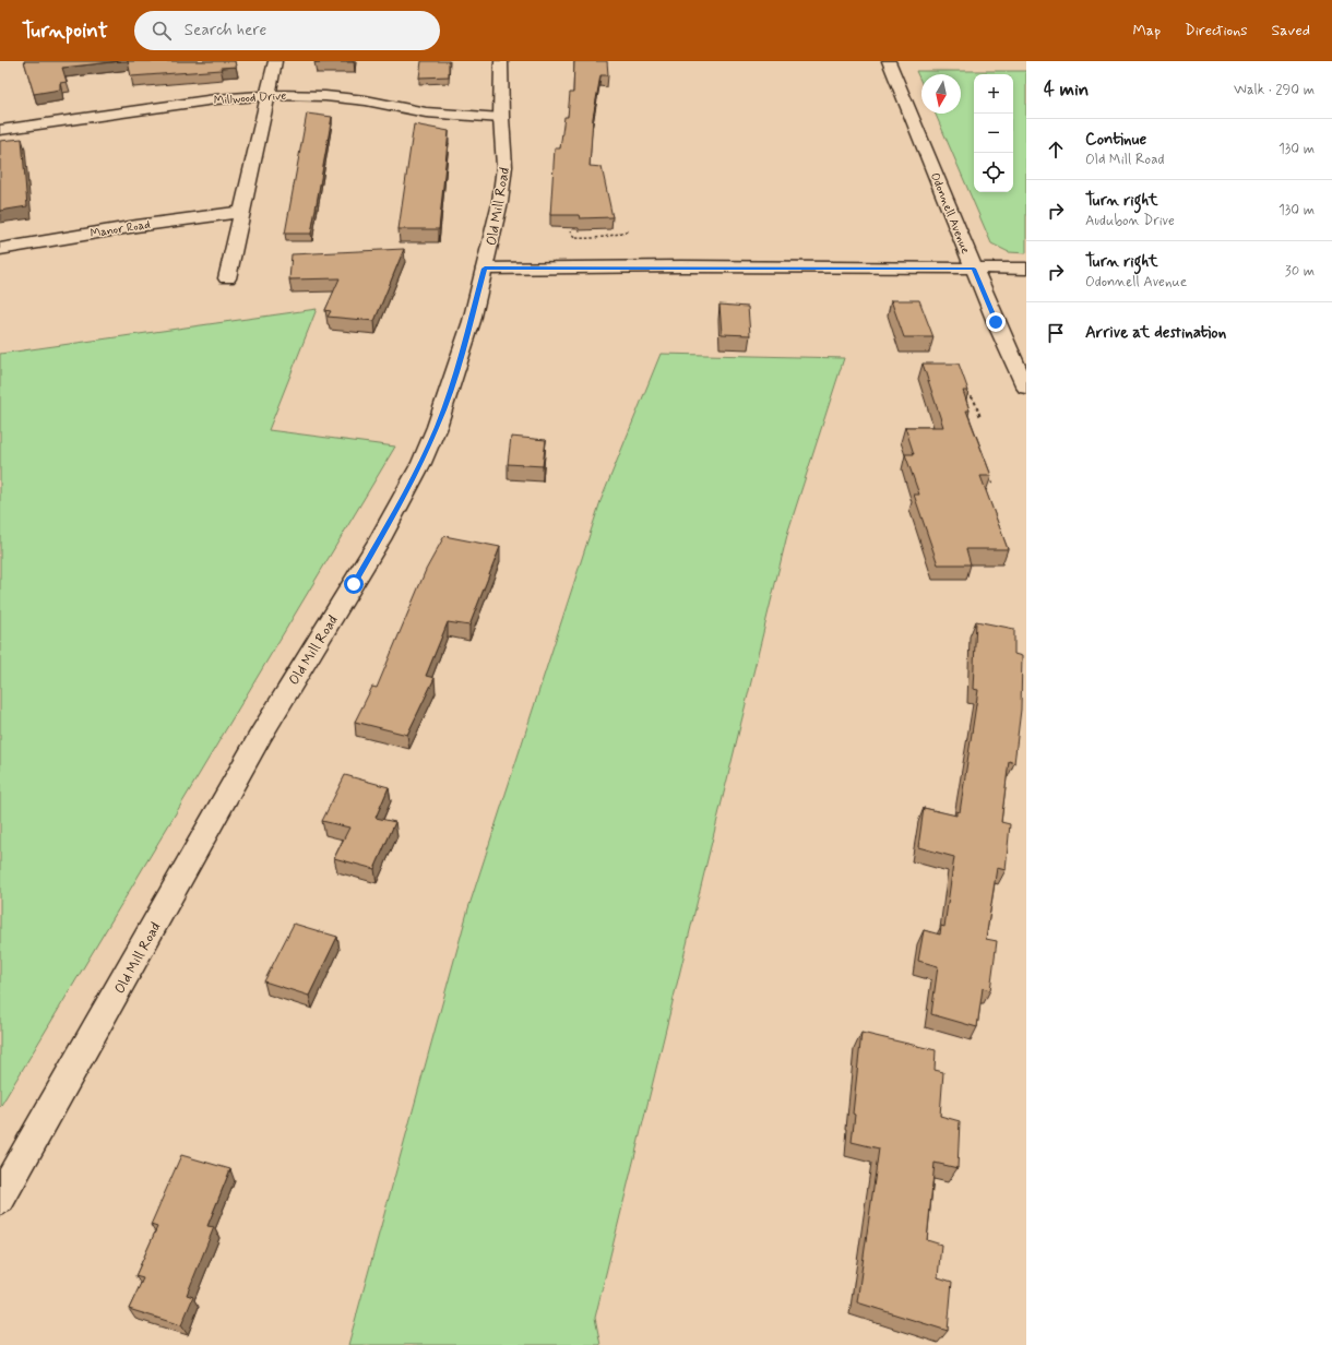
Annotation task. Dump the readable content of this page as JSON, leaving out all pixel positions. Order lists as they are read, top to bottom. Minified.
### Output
{"streets":{"street":["Millwood Drive","Old Mill Road","Odonnell Avenue","Manor Road"]},"crossings":[["Millwood Drive","Old Mill Road"]],"north":"bottom","page":{"header":"Turnpoint","search":"Search here","nav":["Map","Directions","Saved"],"heading":["4 min","Walk · 290 m"],"map_buttons":["+","−"],"list":[["Continue","Old Mill Road","130 m"],["Turn right","Audubon Drive","130 m"],["Turn right","Odonnell Avenue","30 m"],"Arrive at destination"]}}
